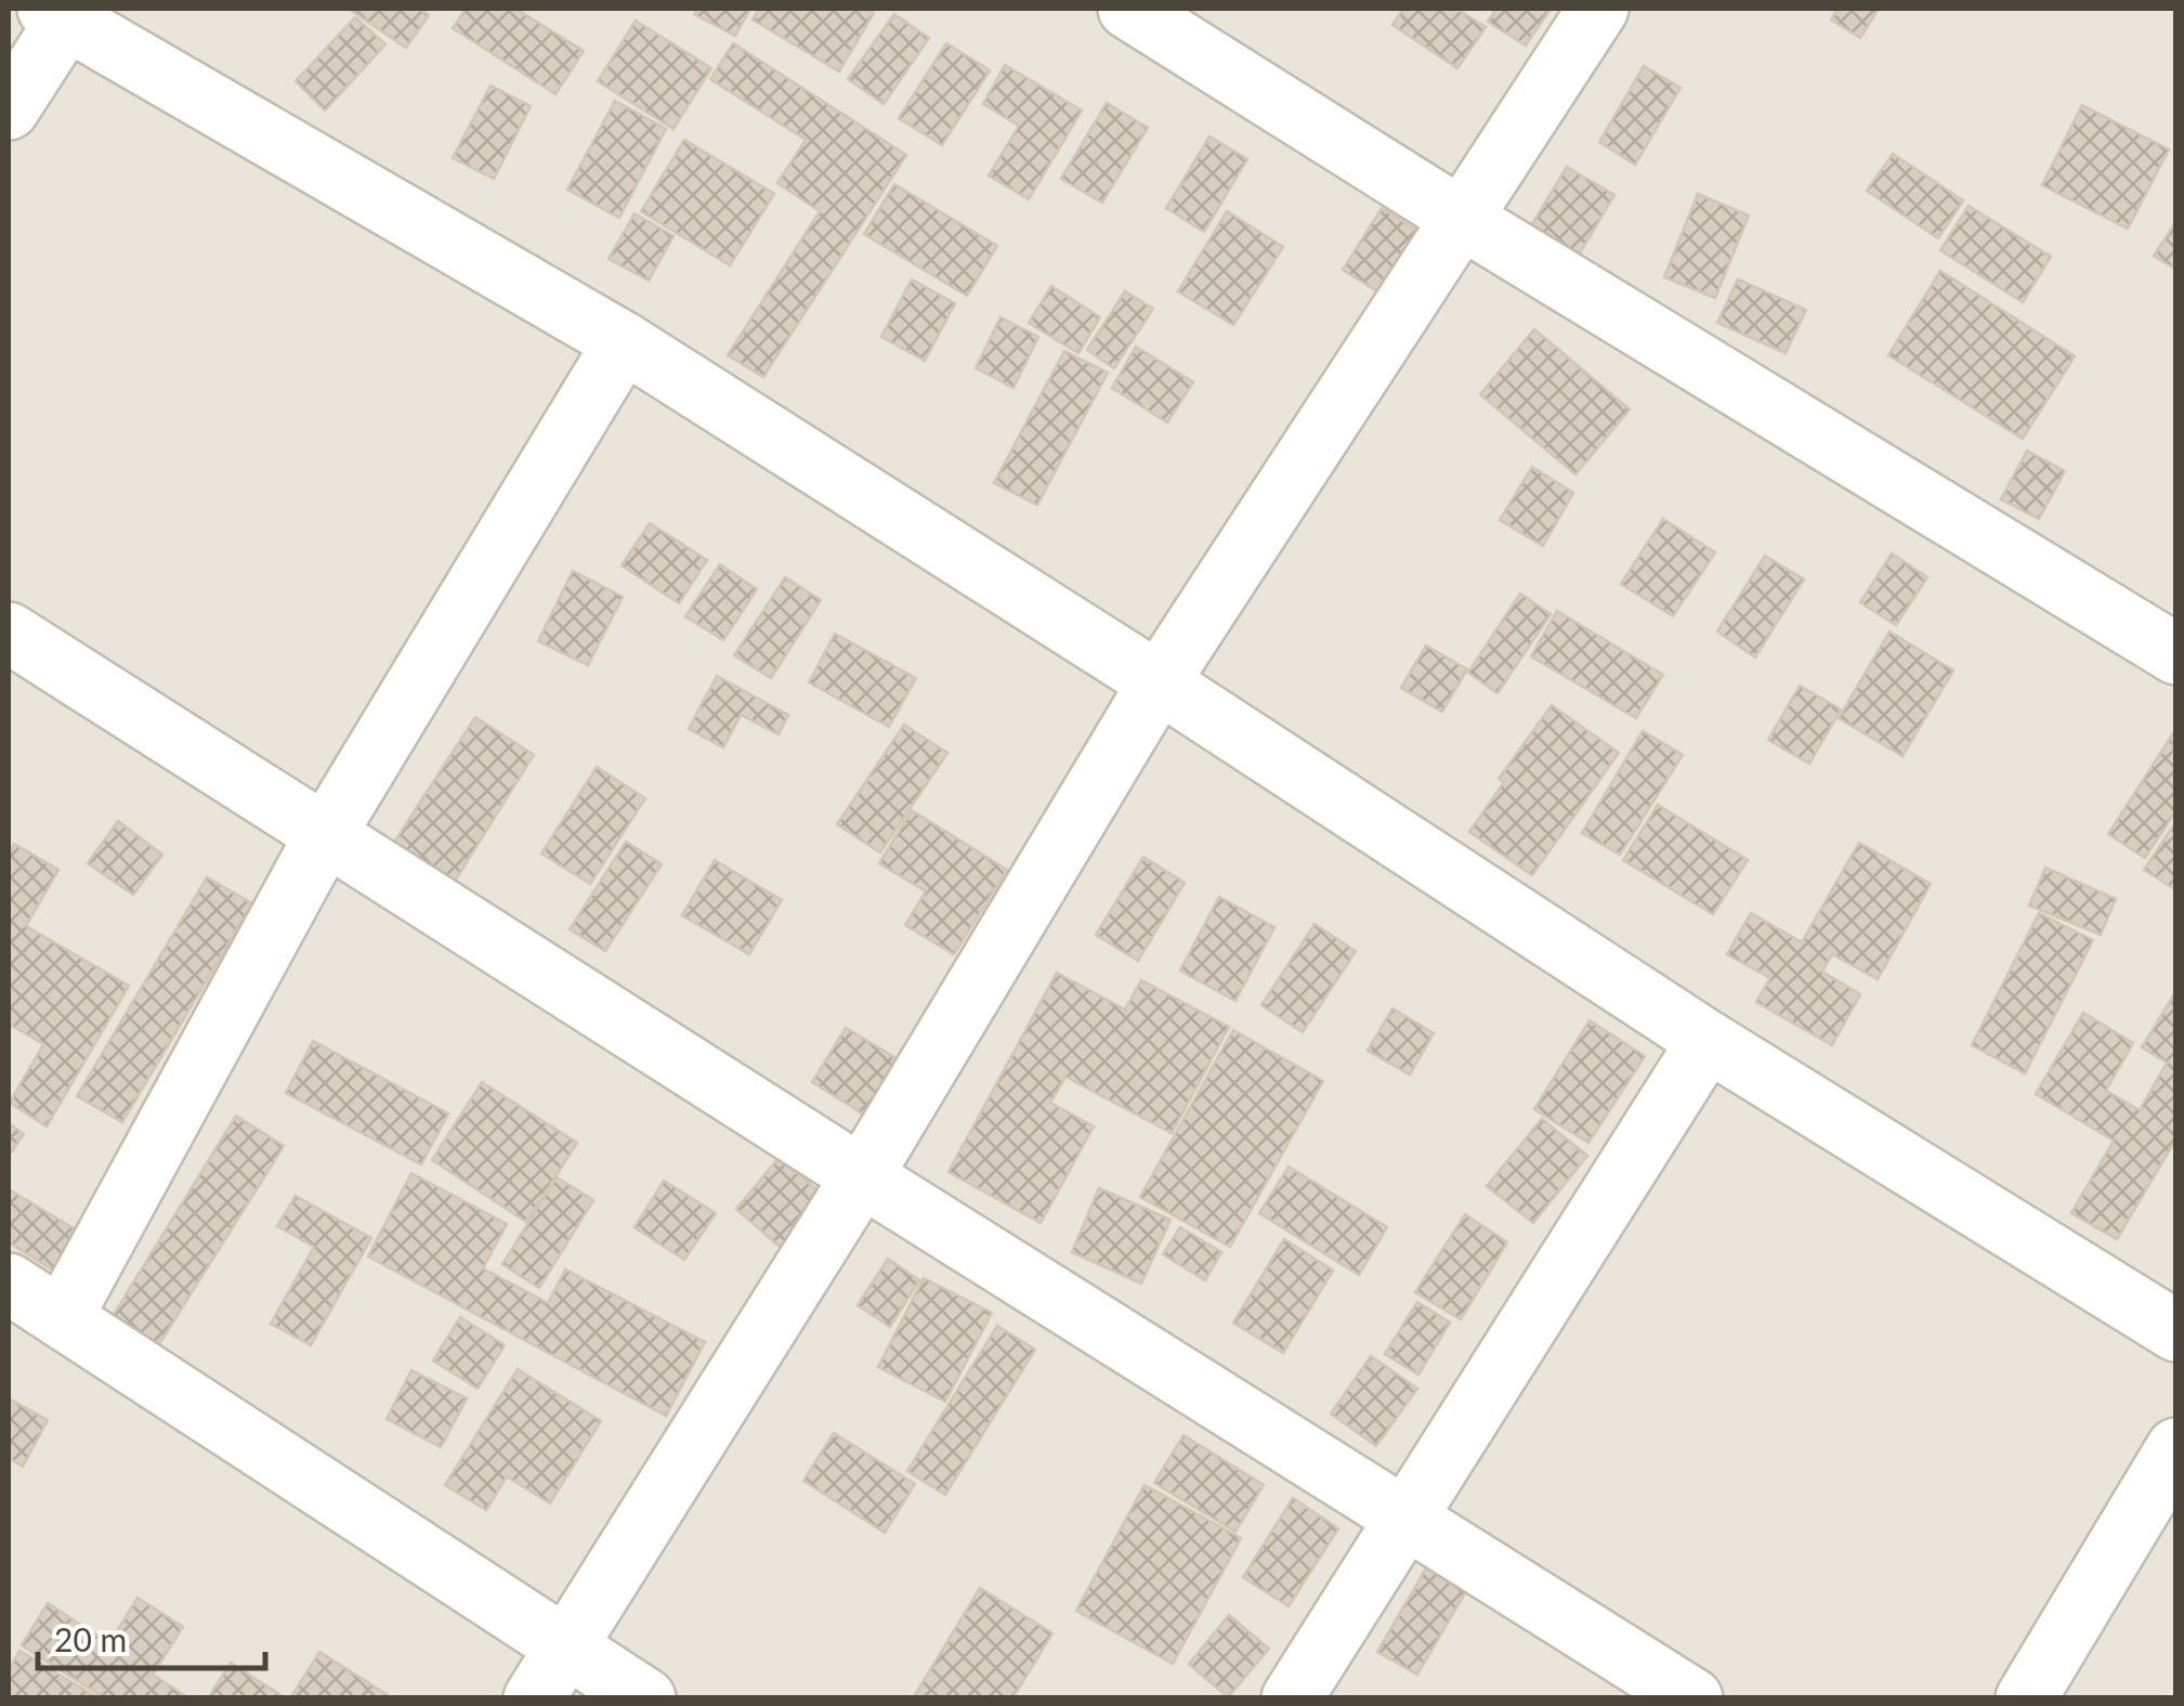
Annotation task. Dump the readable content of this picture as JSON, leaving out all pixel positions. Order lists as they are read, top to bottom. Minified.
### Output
{"scale_bar":"20 m"}
